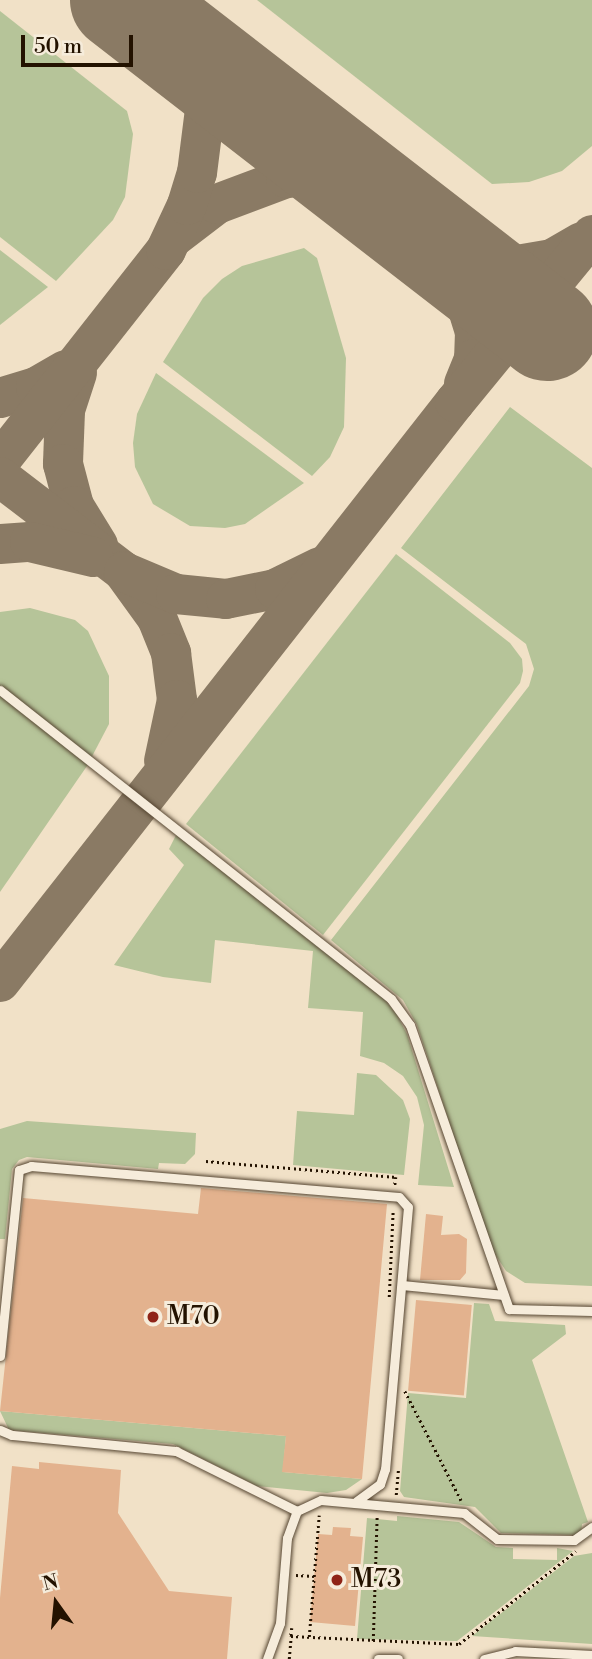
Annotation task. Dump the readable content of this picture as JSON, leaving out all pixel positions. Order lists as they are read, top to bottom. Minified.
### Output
{"places":["M70","M73"],"scale_bar":"50 m","north":"top"}
